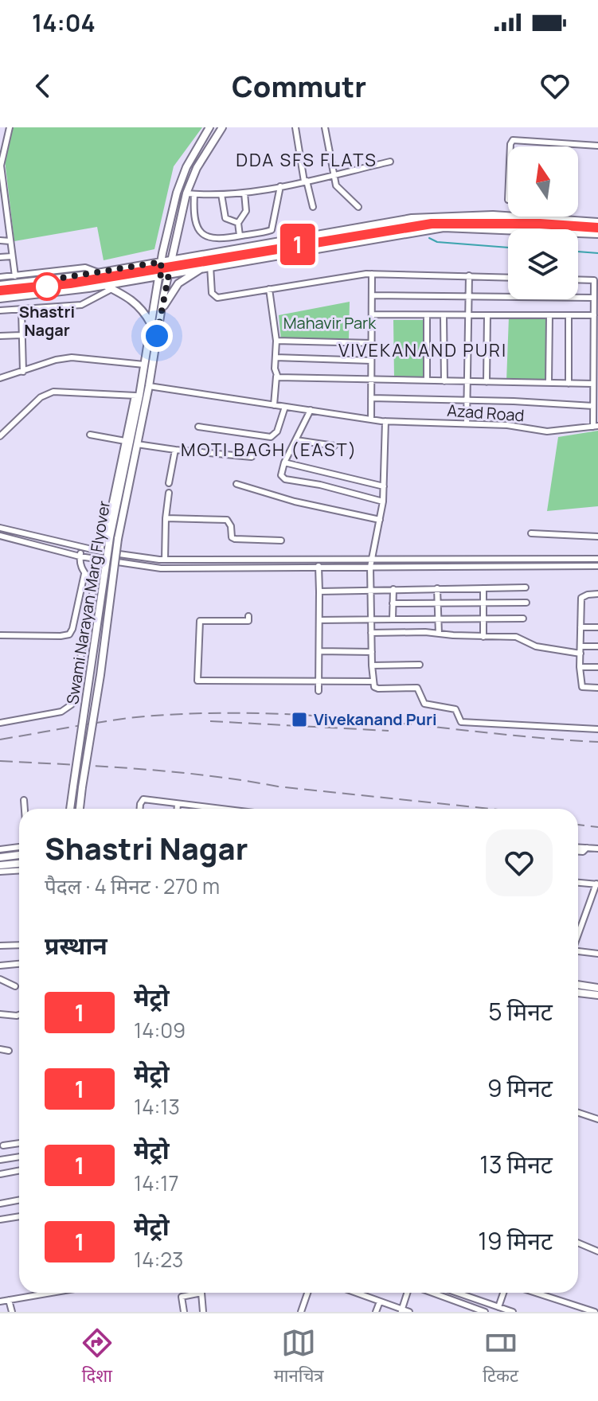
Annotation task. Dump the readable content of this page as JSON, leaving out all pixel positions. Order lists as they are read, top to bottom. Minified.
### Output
{"streets":{"main road":["Swami Narayan Marg Flyover"],"street":["Azad Road"]},"crossings":[["Azad Road","Swami Narayan Marg Flyover"]],"districts":["DDA SFS FLATS","VIVEKANAND PURI","MOTI BAGH (EAST)"],"parks":["Mahavir Park"],"places":{"other":["Shastri Nagar"],"transit":["Vivekanand Puri"]},"lines":["metro line 1"],"north":"top","page":{"status":"14:04","header":"Commutr","on_map":"1","heading":[["Shastri Nagar","पैदल · 4 मिनट · 270 m"],"प्रस्थान"],"list":[{"mark":"1","name":"मेट्रो","note":"14:09","value":"5 मिनट"},{"mark":"1","name":"मेट्रो","note":"14:13","value":"9 मिनट"},{"mark":"1","name":"मेट्रो","note":"14:17","value":"13 मिनट"},{"mark":"1","name":"मेट्रो","note":"14:23","value":"19 मिनट"}],"tabs":["दिशा","मानचित्र","टिकट"]}}
